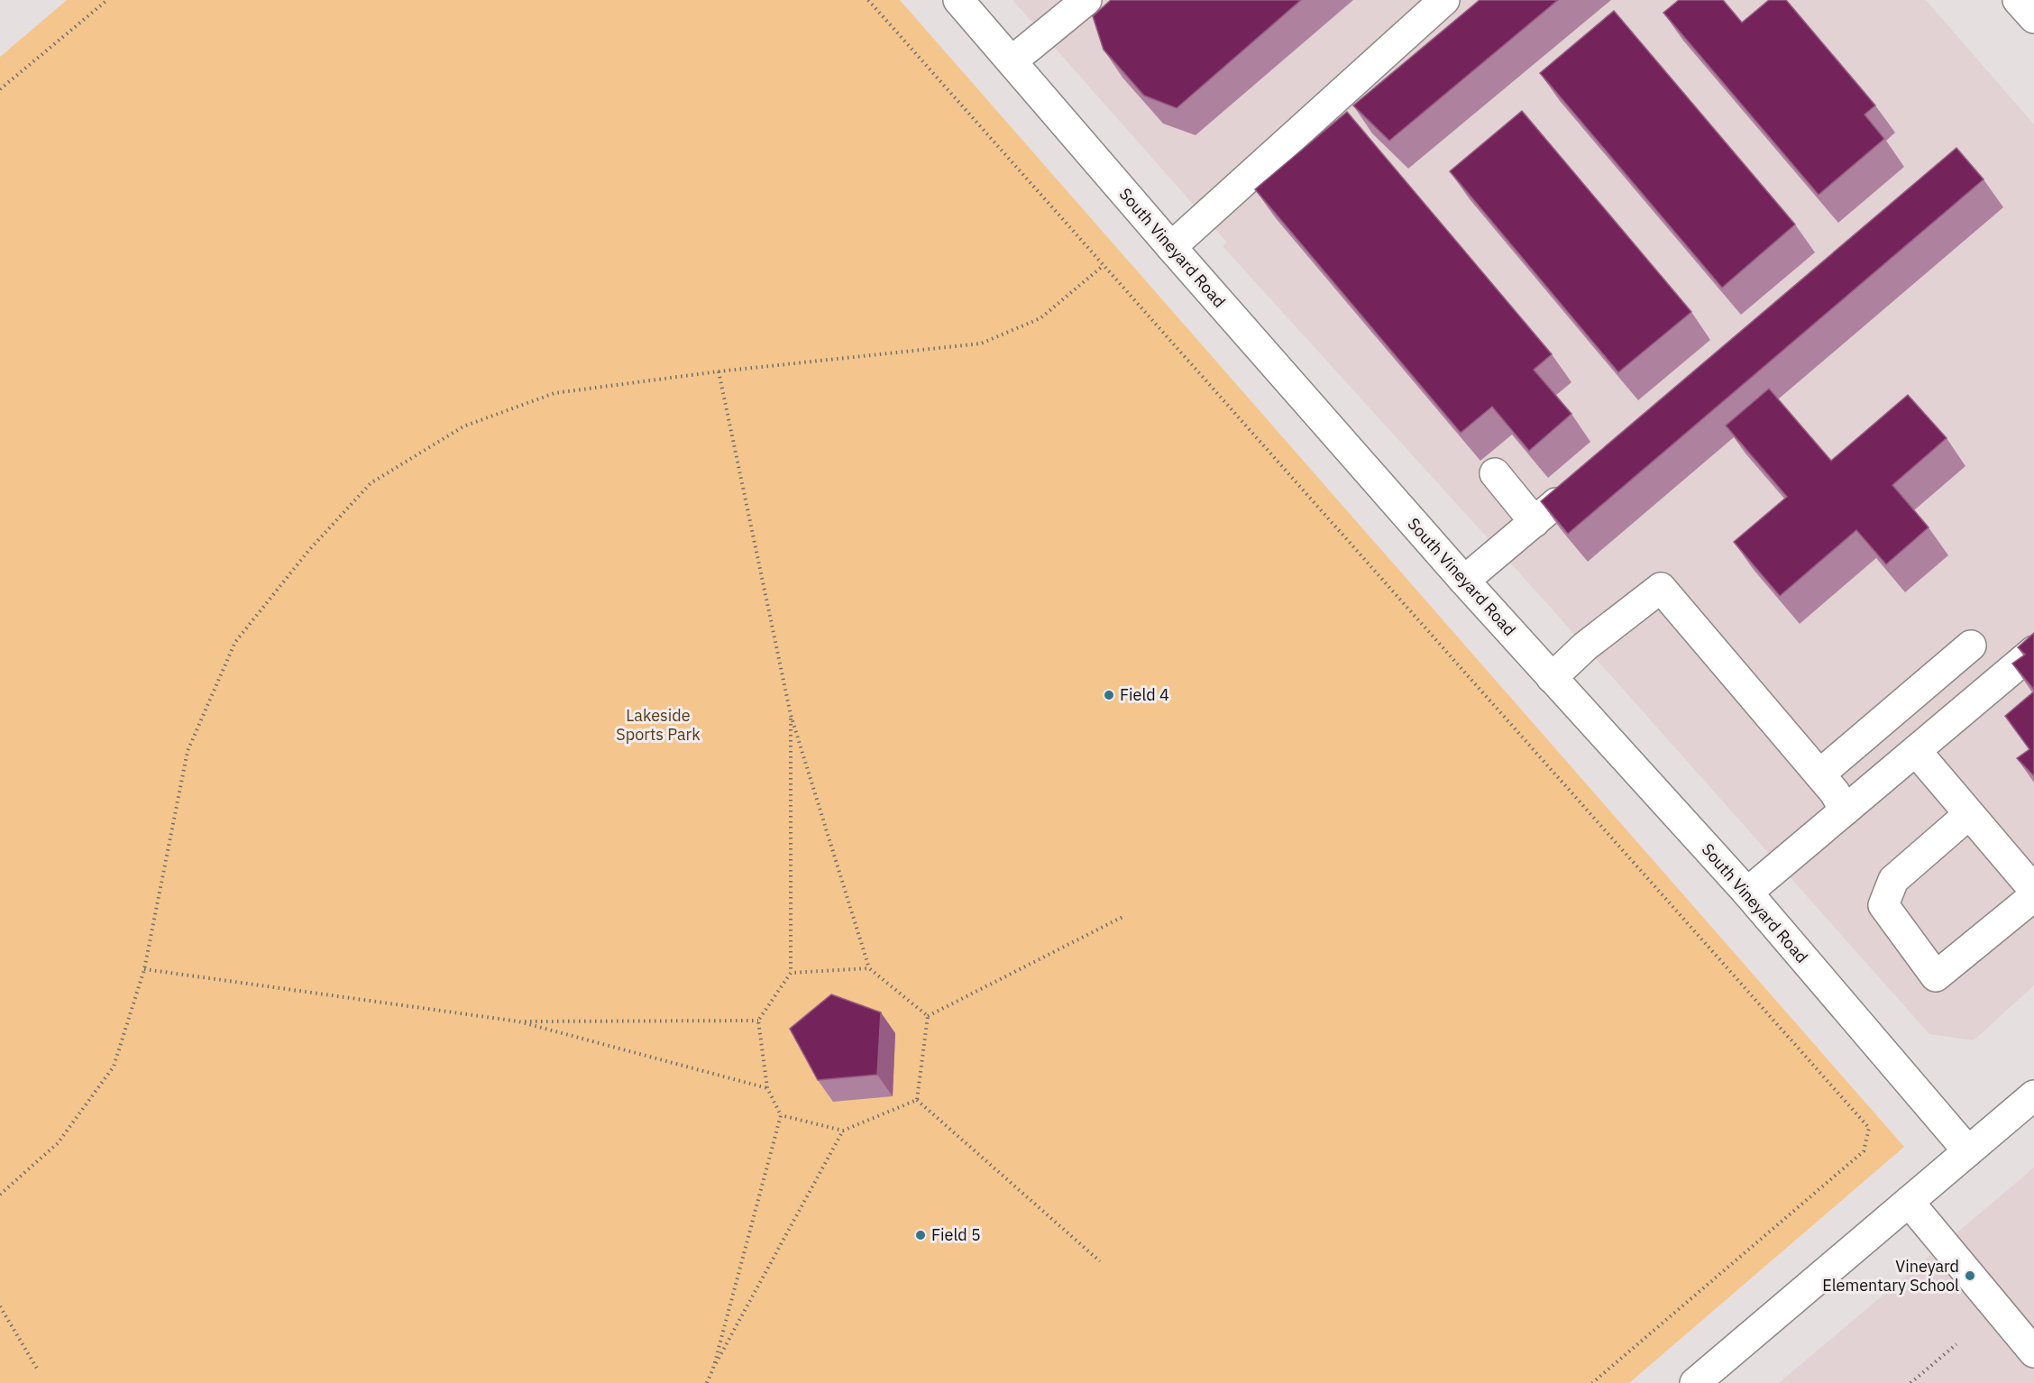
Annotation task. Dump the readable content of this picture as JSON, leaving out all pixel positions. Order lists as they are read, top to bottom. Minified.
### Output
{"streets":{"street":["South Vineyard Road"]},"parks":["Lakeside Sports Park"],"places":["Field 4","Field 5","Vineyard Elementary School"]}
